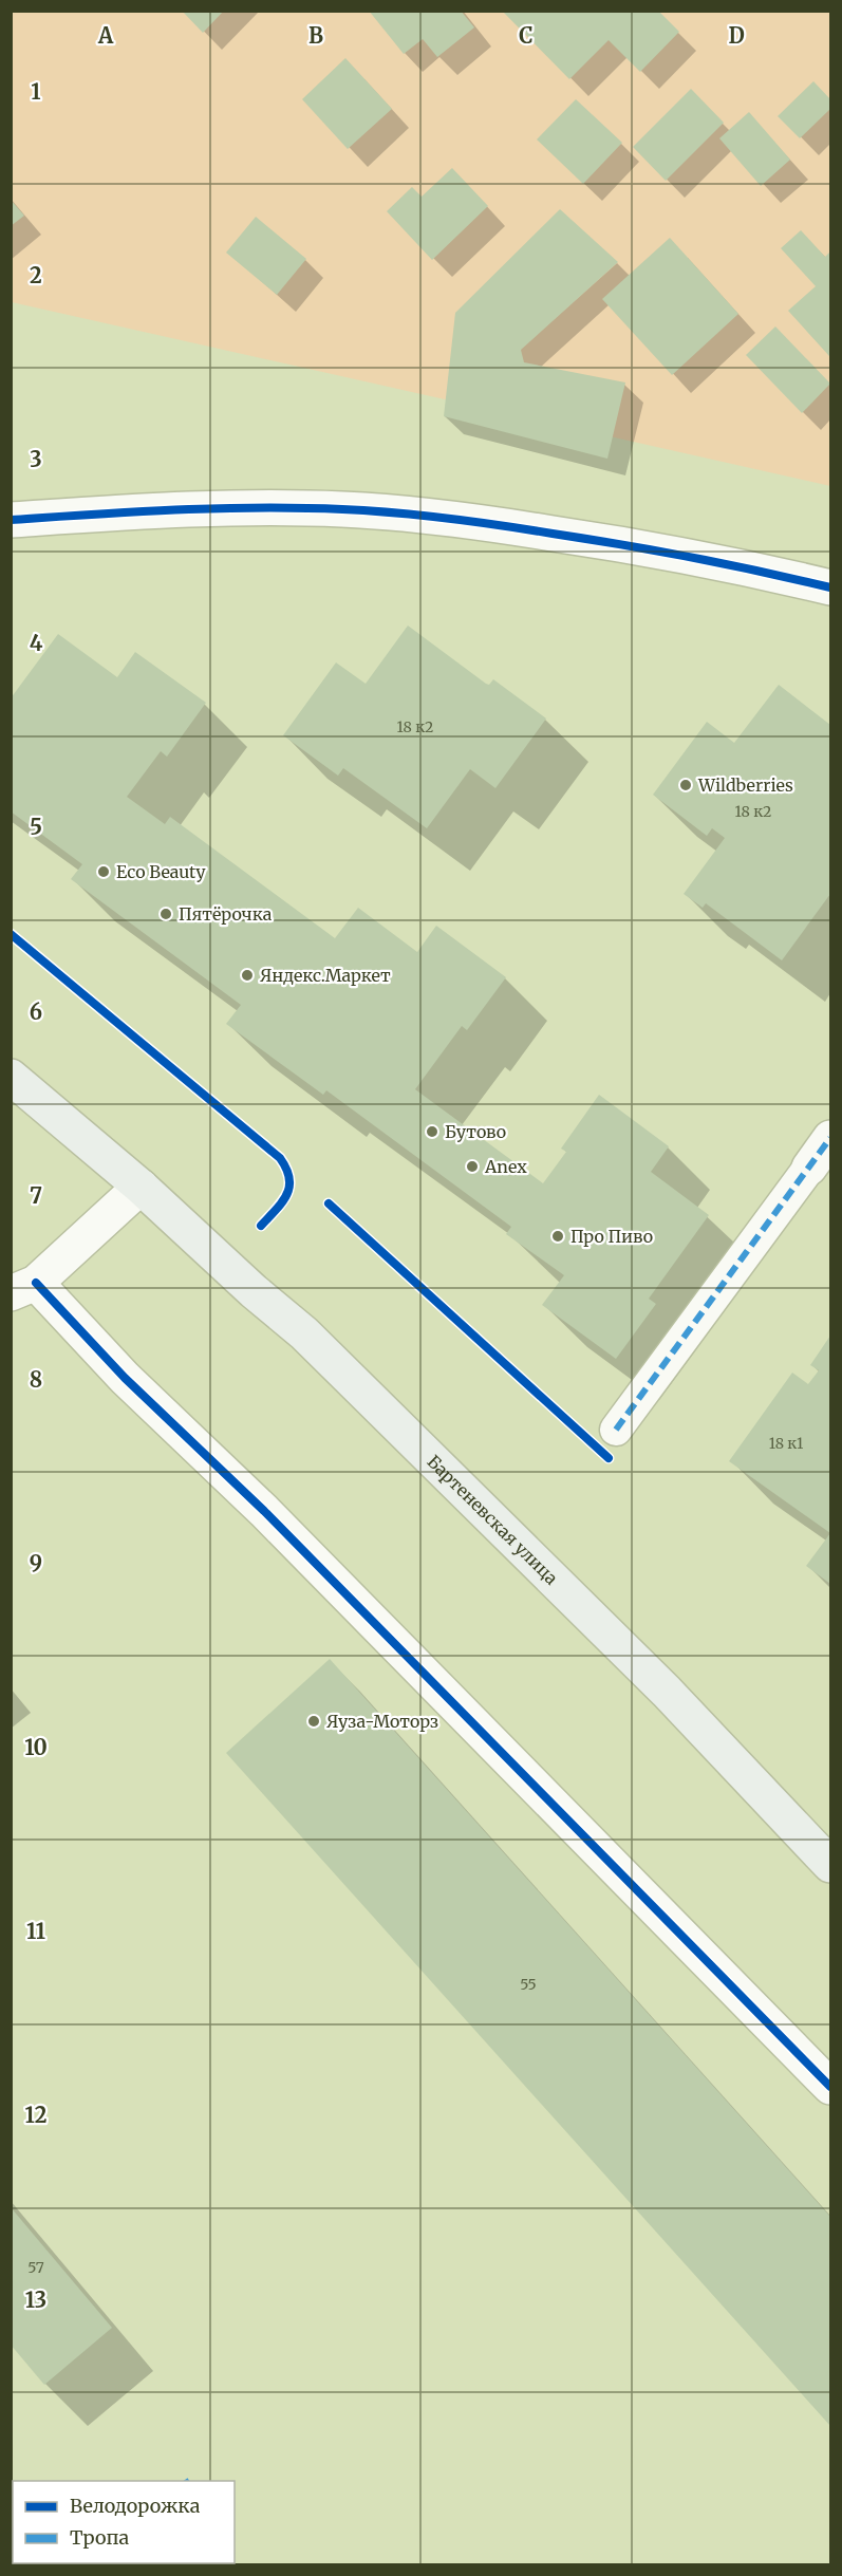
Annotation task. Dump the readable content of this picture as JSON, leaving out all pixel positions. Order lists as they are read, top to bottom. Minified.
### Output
{"streets":{"main road":["Бартеневская улица"]},"places":["Wildberries","Eco Beauty","Пятёрочка","Яндекс.Маркет","Бутово","Anex","Про Пиво","Яуза-Моторз"],"house_numbers":["18 к2","18 к2","18 к1","55","57"],"legend":["Велодорожка","Тропа"],"grid":{"columns":["A","B","C","D"],"rows":["1","2","3","4","5","6","7","8","9","10","11","12","13"]}}
